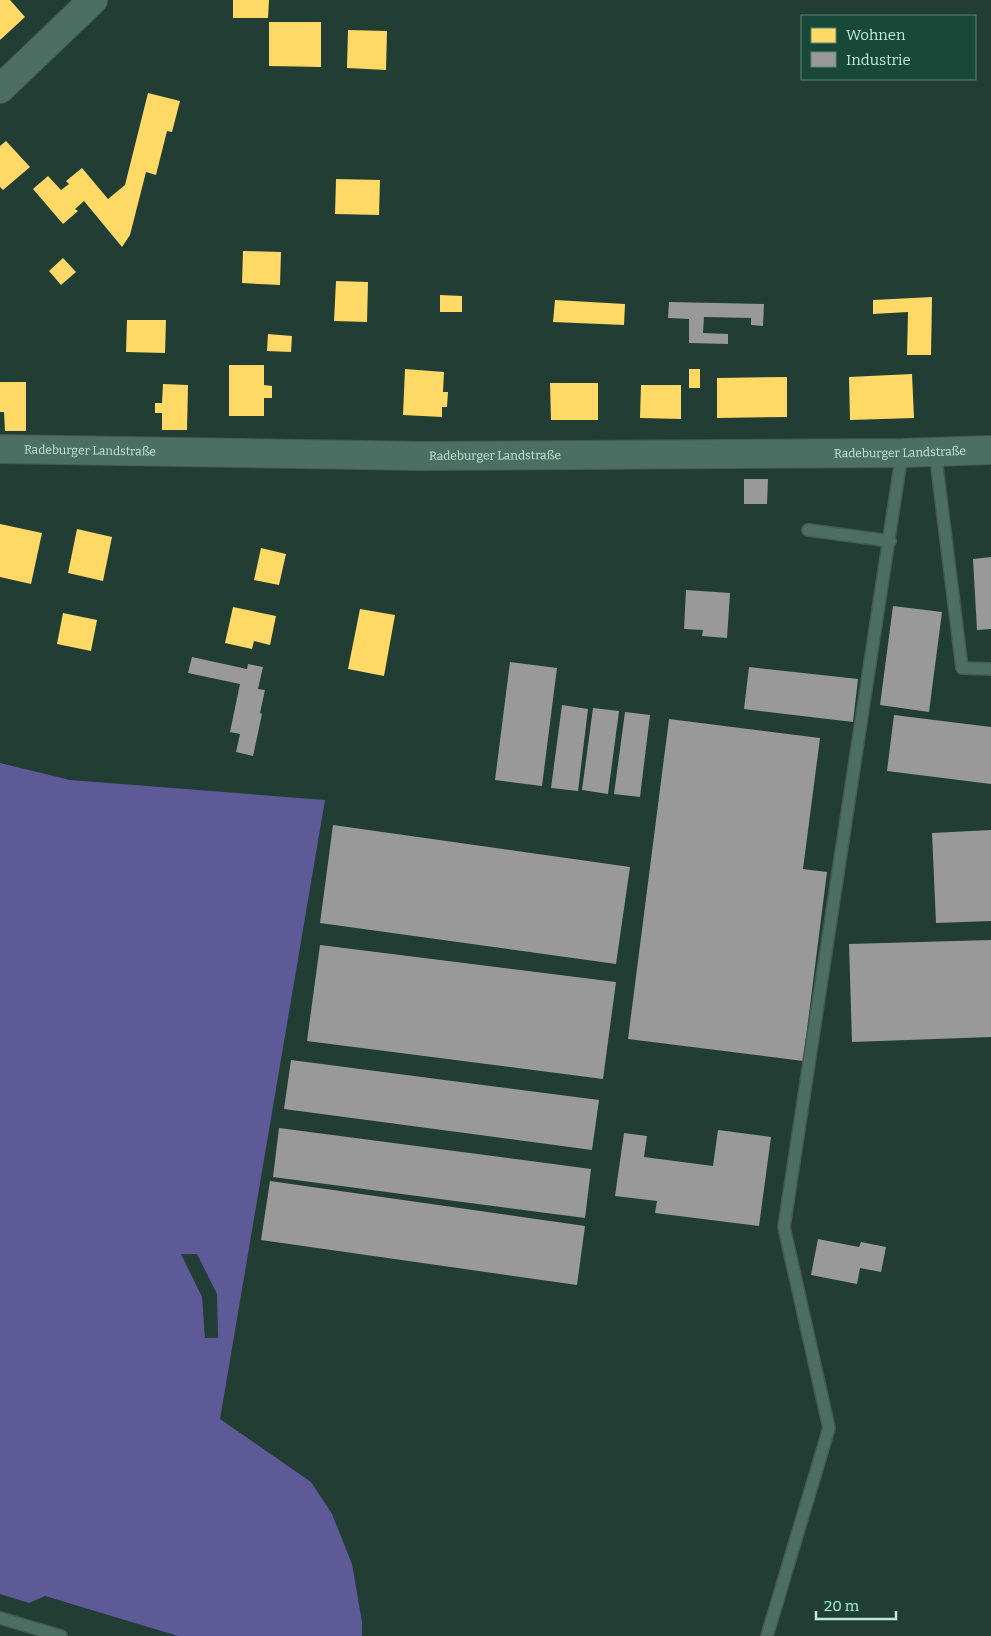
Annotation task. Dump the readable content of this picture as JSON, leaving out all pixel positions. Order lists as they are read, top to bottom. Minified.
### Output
{"streets":{"street":["Radeburger Landstraße"]},"legend":["Wohnen","Industrie"],"scale_bar":"20 m"}
